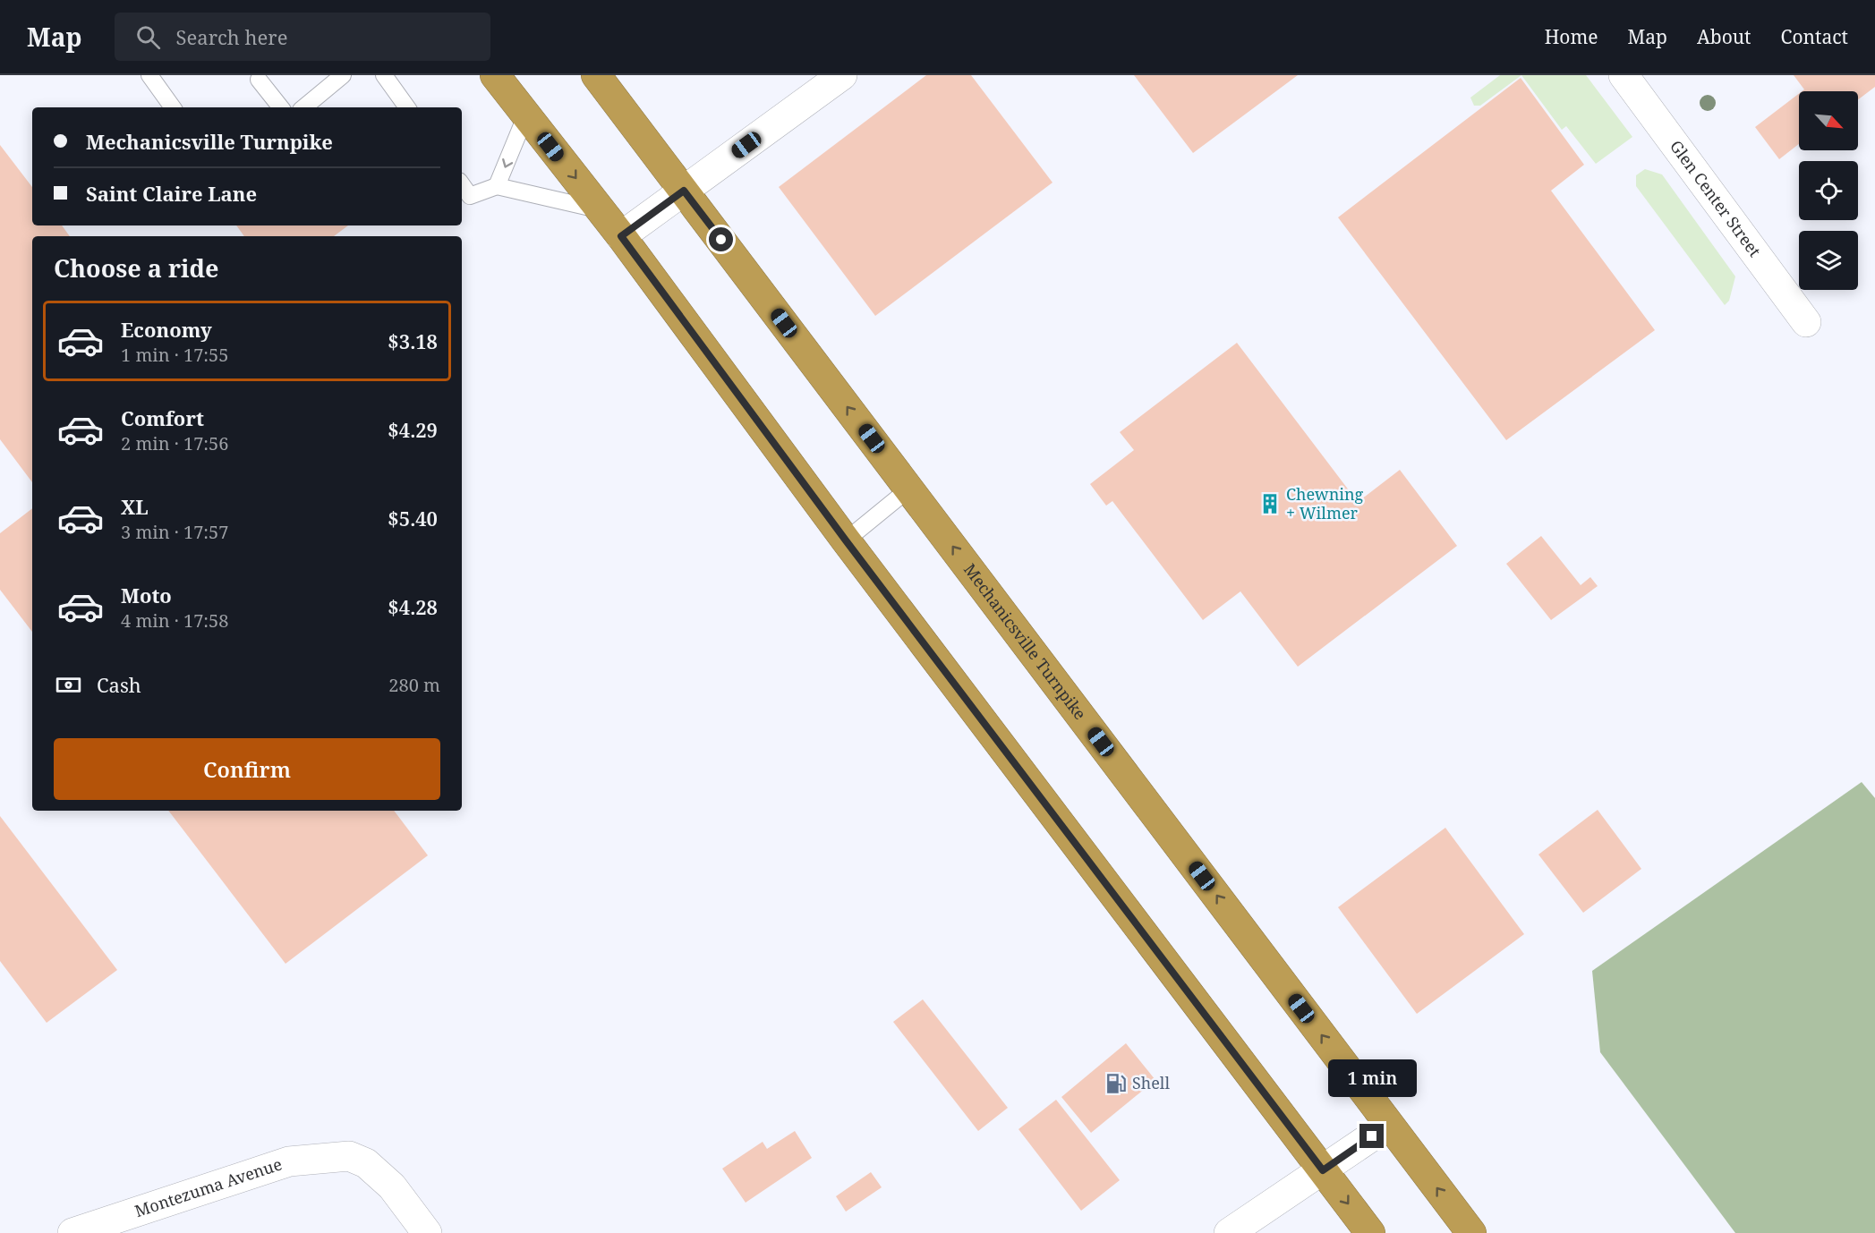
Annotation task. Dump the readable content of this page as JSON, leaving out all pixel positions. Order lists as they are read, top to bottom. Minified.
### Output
{"streets":{"highway":["Mechanicsville Turnpike"],"street":["Glen Center Street","Montezuma Avenue"]},"places":{"building":["Chewning + Wilmer"],"fuel station":["Shell"]},"north":"bottom right","page":{"header":"Map","search":"Search here","nav":["Home","Map","About","Contact"],"banner":["Mechanicsville Turnpike","Saint Claire Lane"],"heading":"Choose a ride","list":[{"name":"Economy","note":"1 min · 17:55","value":"$3.18"},{"name":"Comfort","note":"2 min · 17:56","value":"$4.29"},{"name":"XL","note":"3 min · 17:57","value":"$5.40"},{"name":"Moto","note":"4 min · 17:58","value":"$4.28"}],"pay":["Cash","280 m"],"buttons":"Confirm","bubble":"1 min"}}
